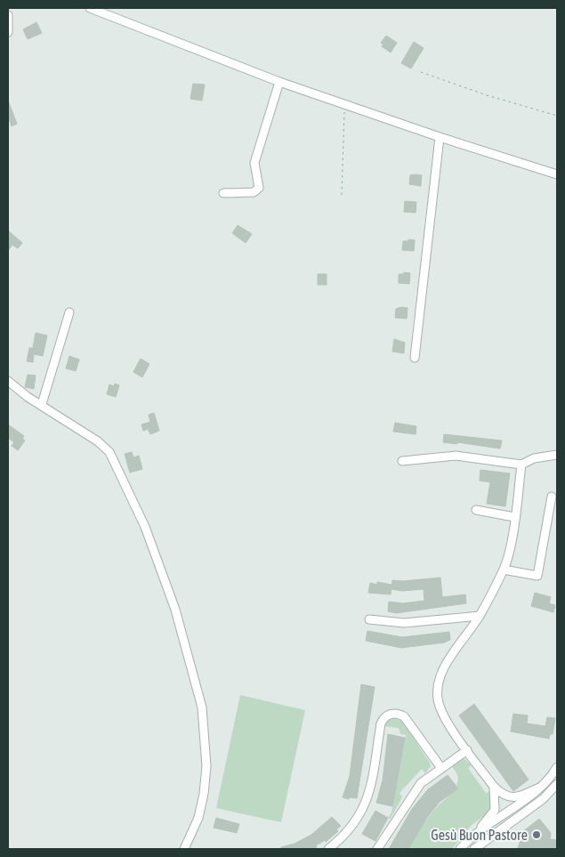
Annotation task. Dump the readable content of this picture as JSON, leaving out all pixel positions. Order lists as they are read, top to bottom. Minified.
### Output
{"places":["Gesù Buon Pastore"]}
